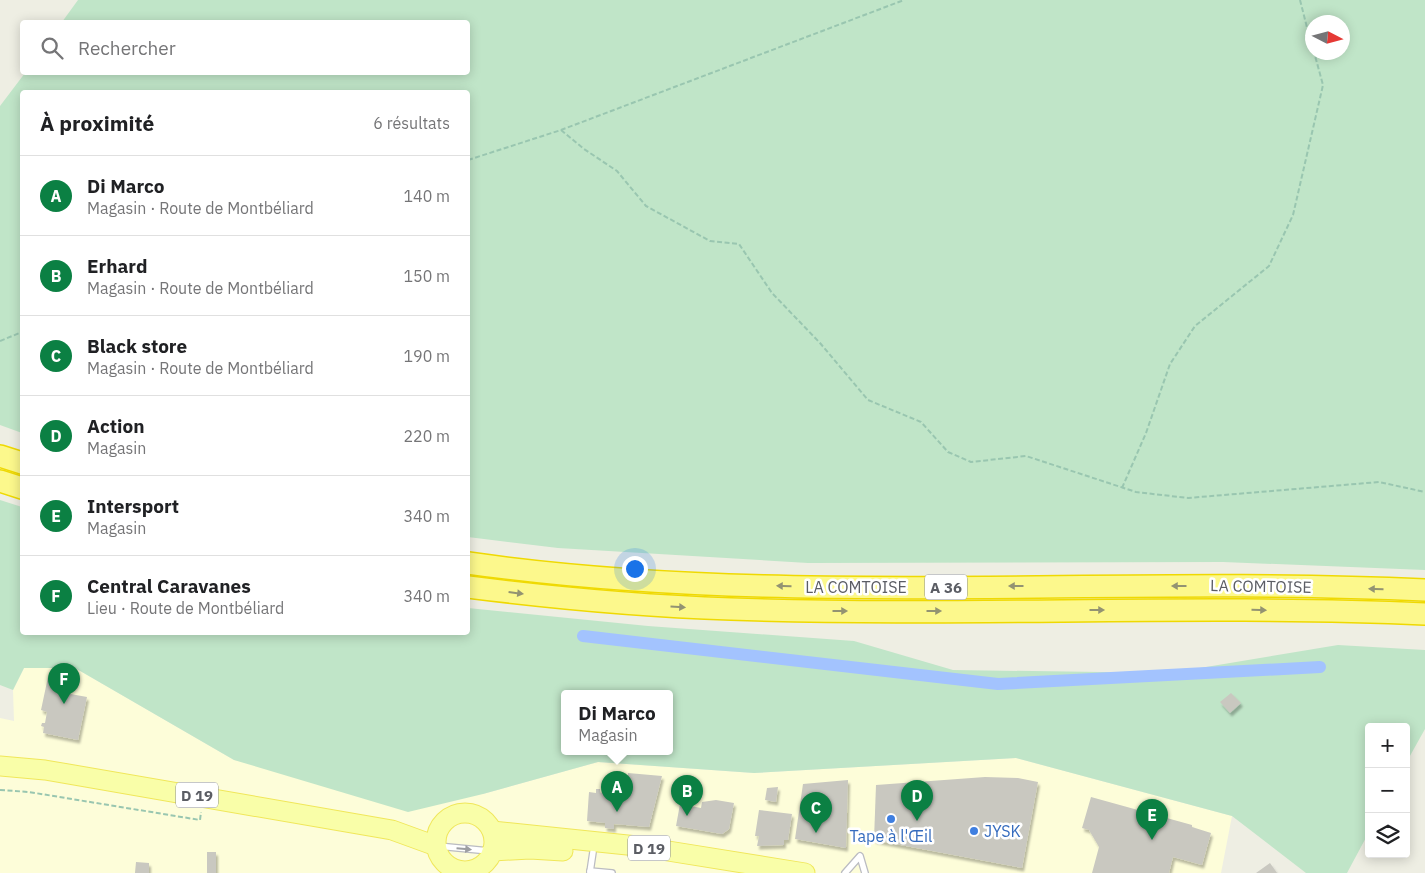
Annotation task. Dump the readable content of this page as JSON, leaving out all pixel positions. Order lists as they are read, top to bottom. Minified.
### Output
{"streets":{"highway":["LA COMTOISE","A 36"],"main road":["D 19"]},"places":["Tape à l'Œil","JYSK"],"north":"right","page":{"search":"Rechercher","heading":["À proximité","6 résultats"],"list":[{"mark":"A","name":"Di Marco","note":"Magasin · Route de Montbéliard","value":"140 m"},{"mark":"B","name":"Erhard","note":"Magasin · Route de Montbéliard","value":"150 m"},{"mark":"C","name":"Black store","note":"Magasin · Route de Montbéliard","value":"190 m"},{"mark":"D","name":"Action","note":"Magasin","value":"220 m"},{"mark":"E","name":"Intersport","note":"Magasin","value":"340 m"},{"mark":"F","name":"Central Caravanes","note":"Lieu · Route de Montbéliard","value":"340 m"}],"pins":["F","A","B","D","C","E"],"popup":["Di Marco","Magasin"],"map_buttons":["+","−"]}}
